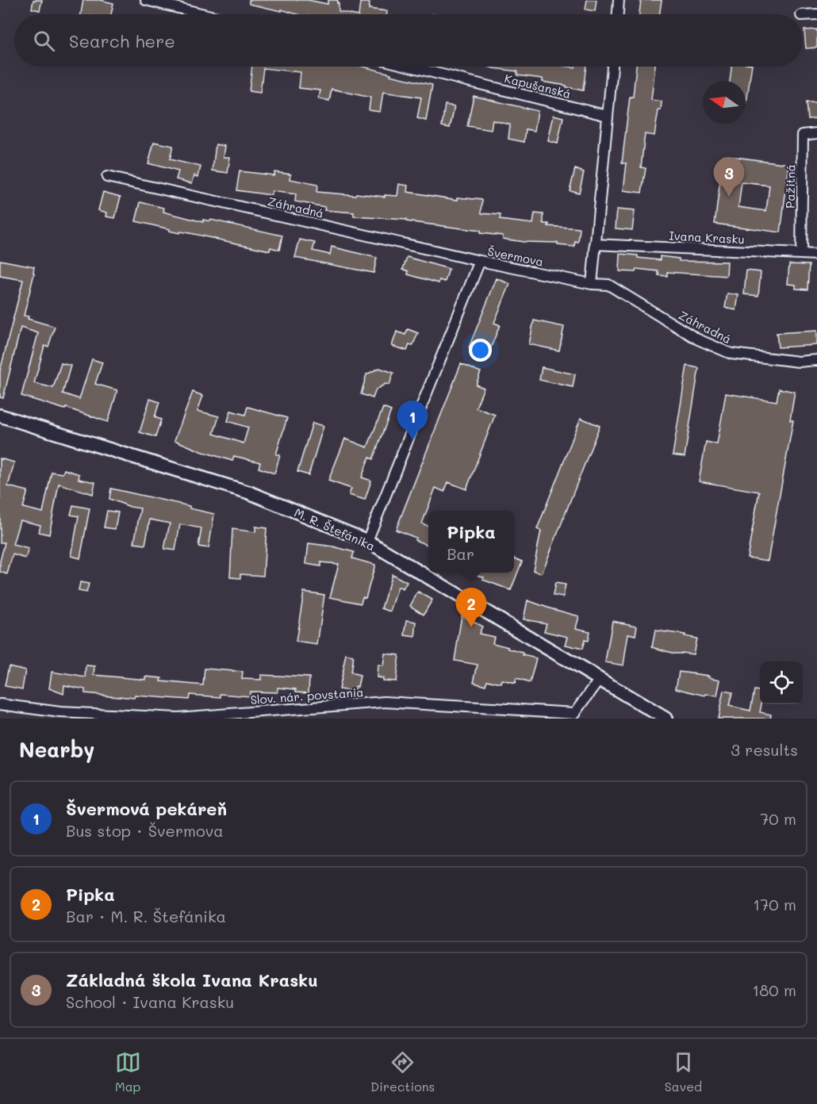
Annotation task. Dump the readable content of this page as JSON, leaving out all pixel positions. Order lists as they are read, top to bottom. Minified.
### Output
{"streets":{"street":["Kapušanská","Pažitná","Záhradná","Ivana Krasku","Švermova","M. R. Štefánika","Slov. nár. povstania"]},"crossings":[["Pažitná","Ivana Krasku"],["Záhradná","Švermova"],["Švermova","M. R. Štefánika"],["M. R. Štefánika","Slov. nár. povstania"]],"north":"left","page":{"search":"Search here","pins":["3","1","2"],"popup":["Pipka","Bar"],"heading":["Nearby","3 results"],"list":[{"mark":"1","name":"Švermová pekáreň","note":"Bus stop · Švermova","value":"70 m"},{"mark":"2","name":"Pipka","note":"Bar · M. R. Štefánika","value":"170 m"},{"mark":"3","name":"Základná škola Ivana Krasku","note":"School · Ivana Krasku","value":"180 m"}],"nav":["Map","Directions","Saved"]}}
